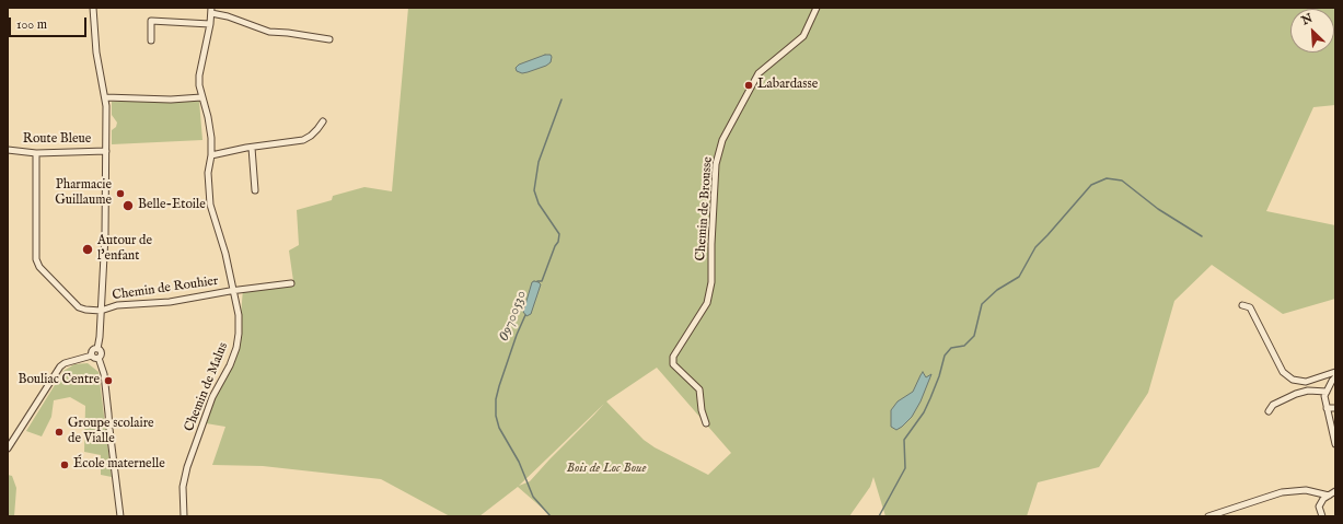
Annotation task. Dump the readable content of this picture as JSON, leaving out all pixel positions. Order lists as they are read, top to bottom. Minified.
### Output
{"streets":{"street":["Route Bleue","Chemin de Brousse","Chemin de Rouhier","Chemin de Malus"]},"crossings":[["Chemin de Rouhier","Chemin de Malus"]],"water":["O9700530"],"parks":["Bois de Loc Boue"],"places":["Labardasse","Pharmacie Guillaume","Belle-Etoile","Autour de l'enfant","Bouliac Centre","Groupe scolaire de Vialle","École maternelle"],"scale_bar":"100 m","north":"top left"}
